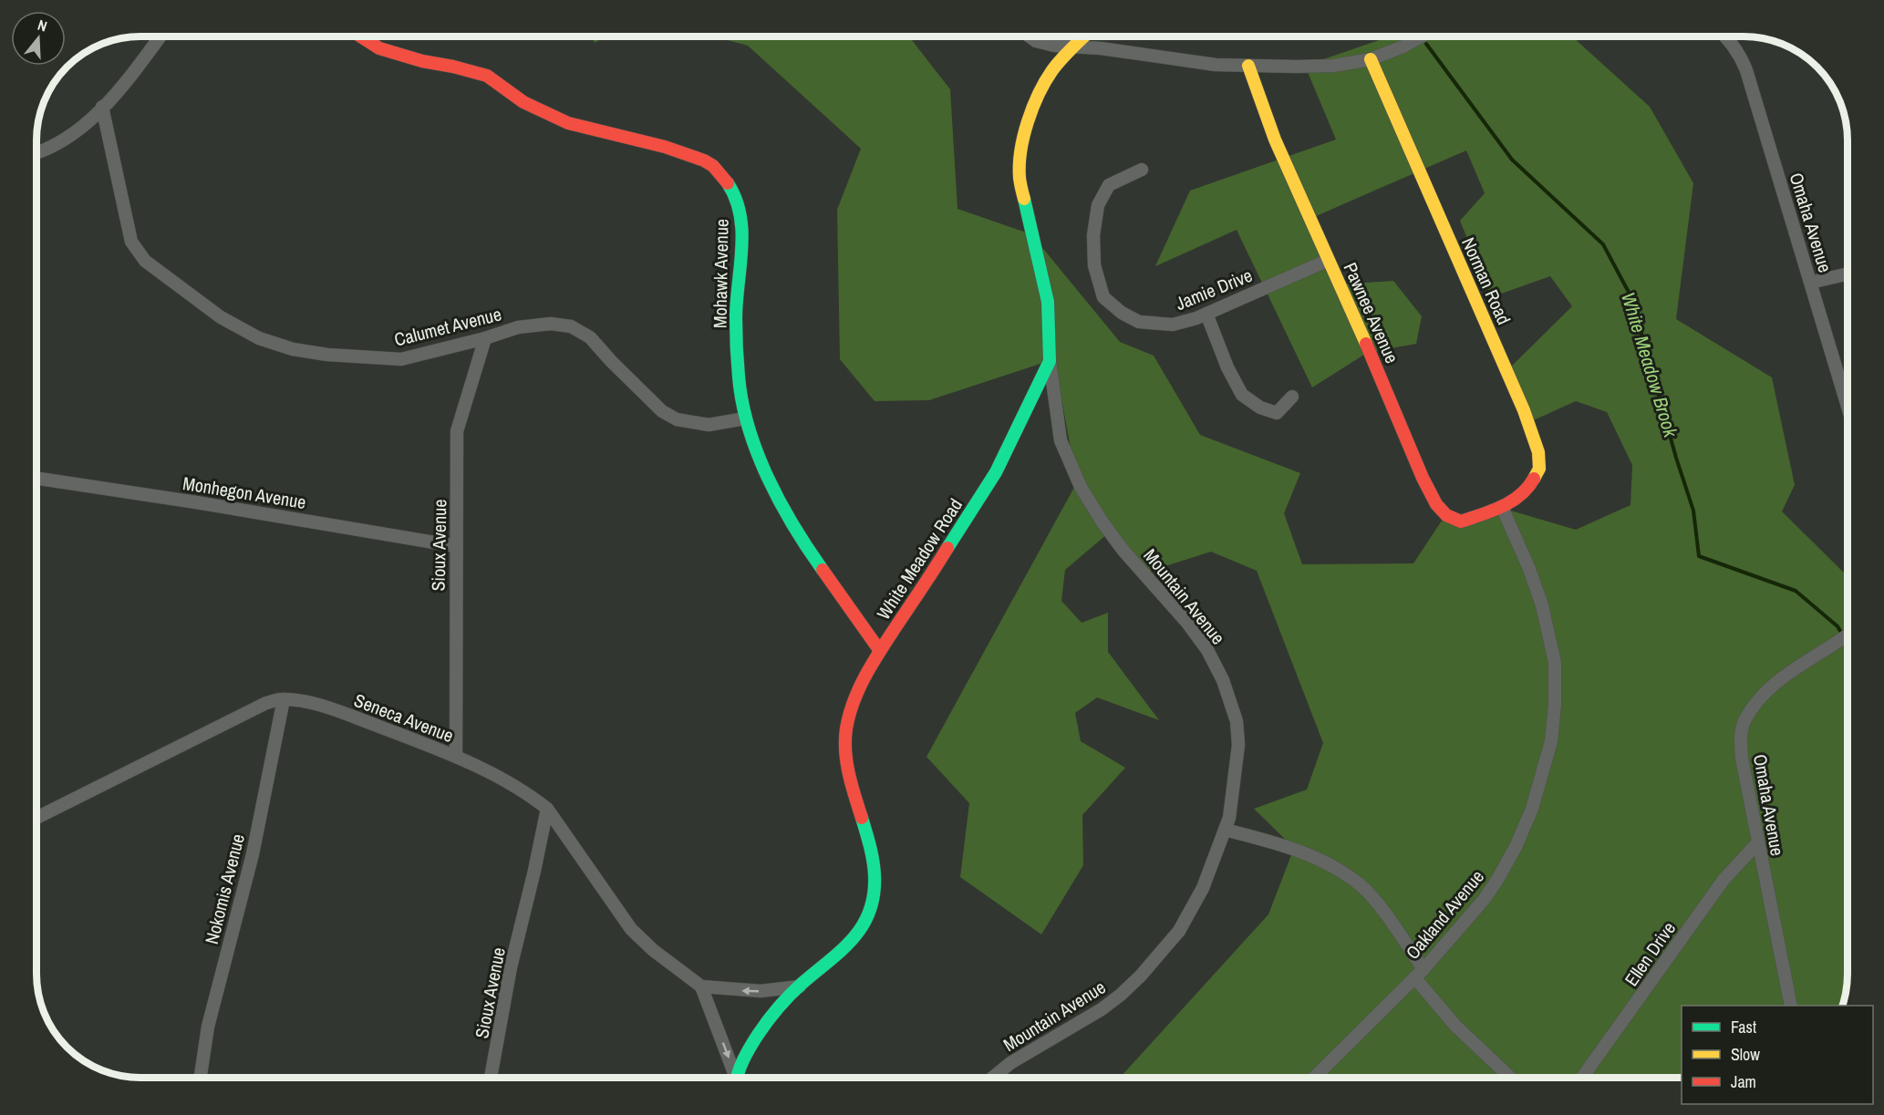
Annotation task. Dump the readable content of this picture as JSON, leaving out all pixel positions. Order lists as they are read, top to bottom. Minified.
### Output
{"streets":{"street":["Omaha Avenue","Mohawk Avenue","Norman Road","Jamie Drive","Pawnee Avenue","Calumet Avenue","Monhegon Avenue","Sioux Avenue","White Meadow Road","Mountain Avenue","Seneca Avenue","Nokomis Avenue","Oakland Avenue","Ellen Drive"]},"crossings":[["Omaha Avenue","Ellen Drive"],["Mohawk Avenue","Calumet Avenue"],["Mohawk Avenue","White Meadow Road"],["Norman Road","Pawnee Avenue"],["Norman Road","Oakland Avenue"],["Jamie Drive","Pawnee Avenue"],["Pawnee Avenue","Oakland Avenue"],["Calumet Avenue","Sioux Avenue"],["Monhegon Avenue","Sioux Avenue"],["Sioux Avenue","Seneca Avenue"],["White Meadow Road","Mountain Avenue"],["Seneca Avenue","Nokomis Avenue"]],"water":["White Meadow Brook"],"legend":["Fast","Slow","Jam"],"north":"top"}
